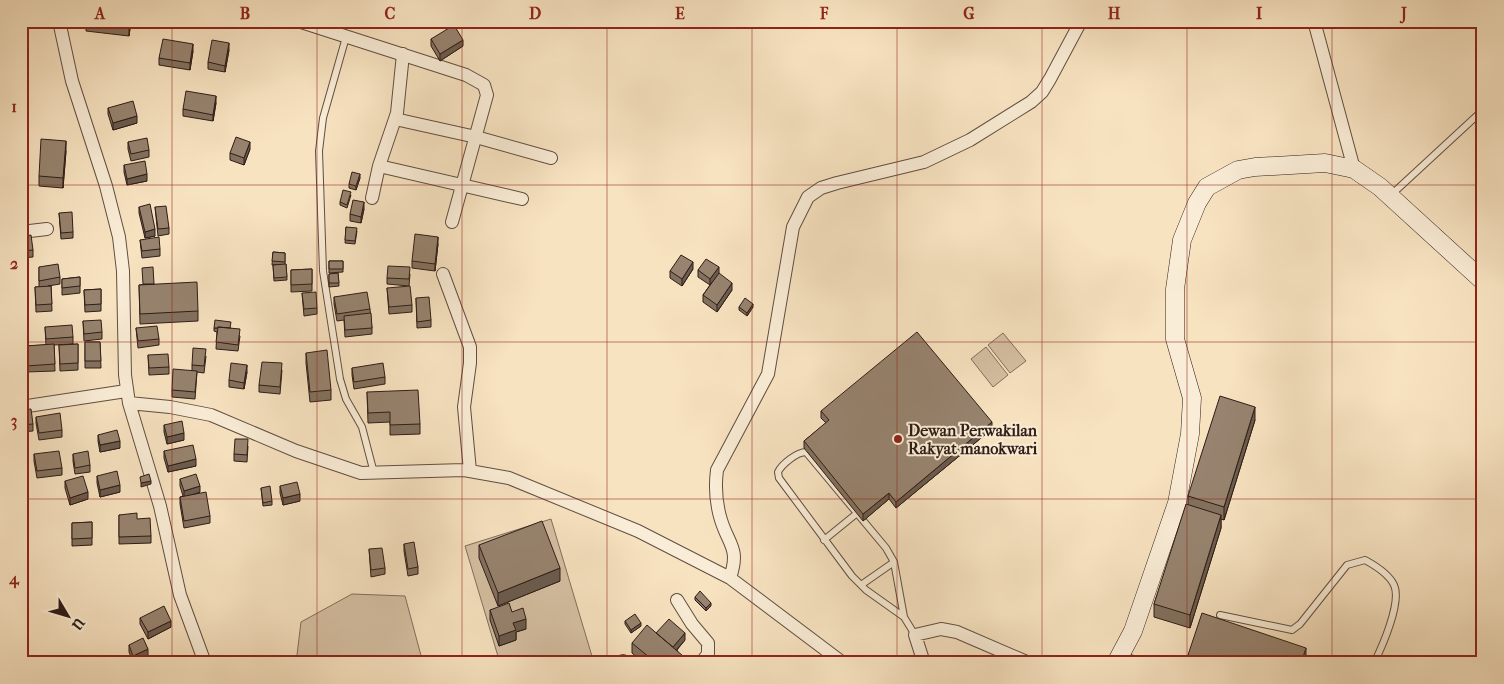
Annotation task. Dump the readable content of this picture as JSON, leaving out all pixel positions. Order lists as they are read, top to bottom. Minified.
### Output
{"places":["Dewan Perwakilan Rakyat manokwari"],"north":"bottom right","grid":{"columns":["A","B","C","D","E","F","G","H","I","J"],"rows":["1","2","3","4"]}}
